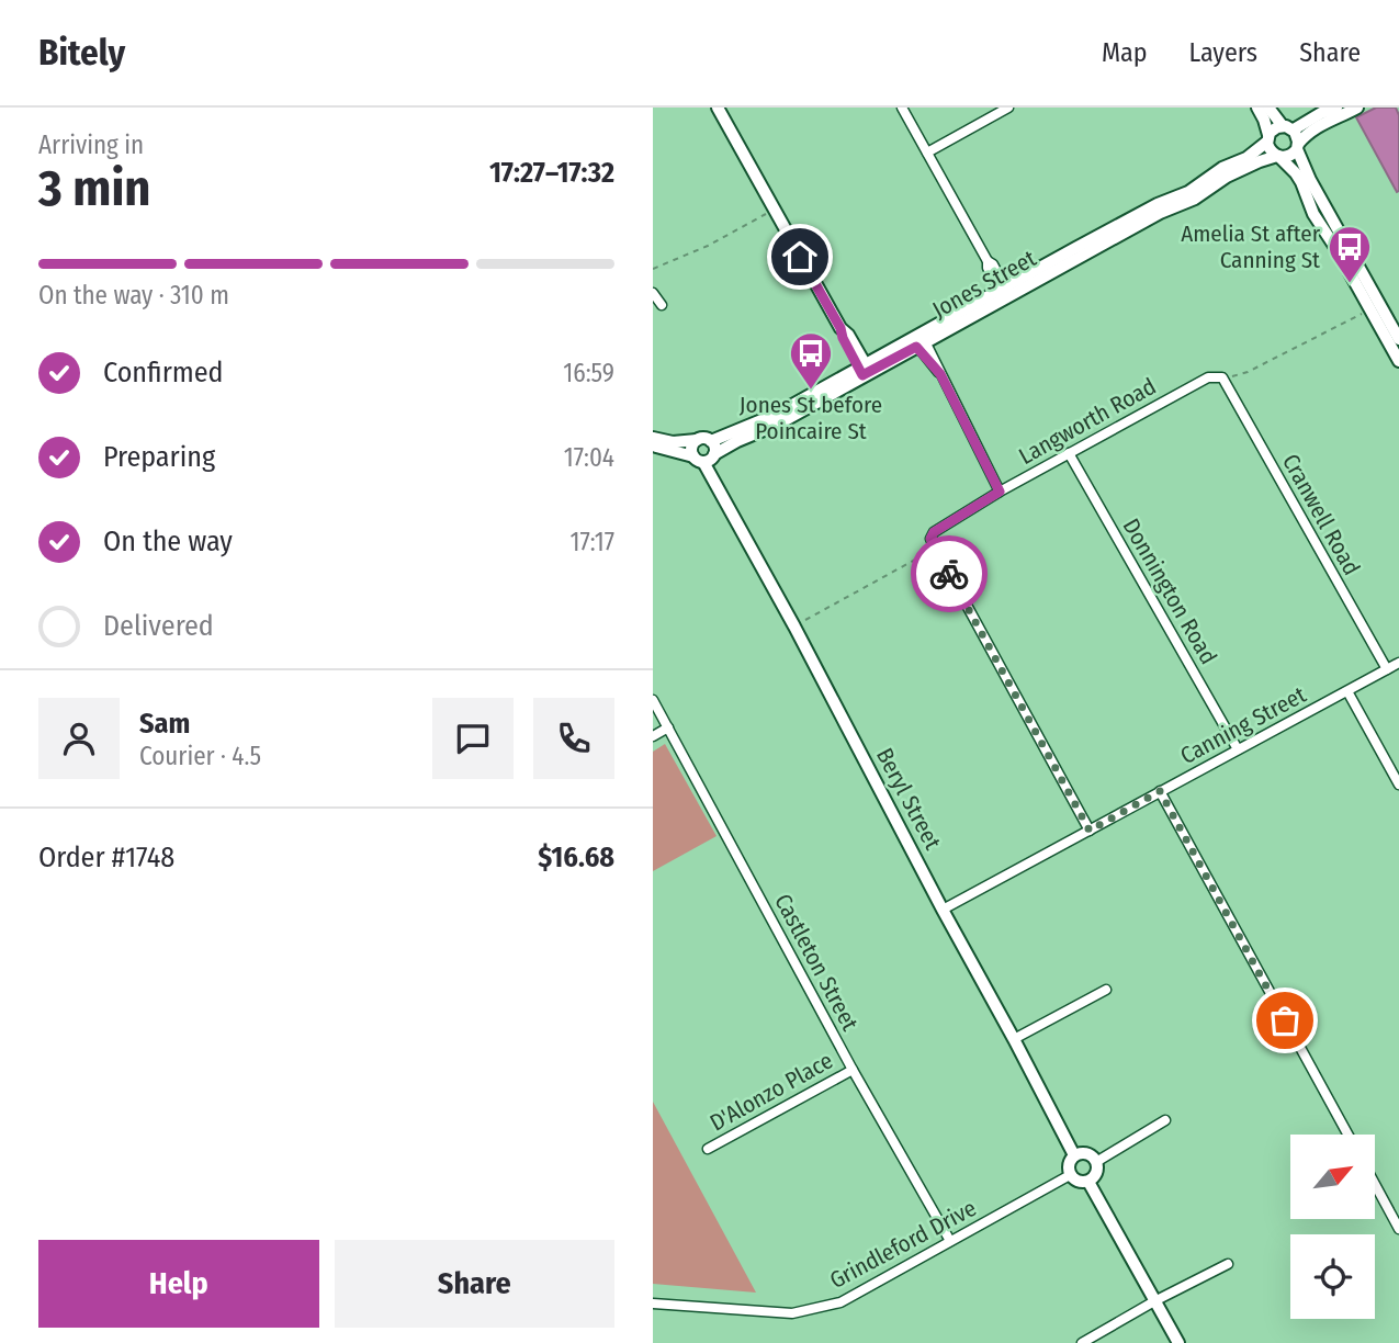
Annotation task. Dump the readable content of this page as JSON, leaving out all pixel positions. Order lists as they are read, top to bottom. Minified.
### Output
{"streets":{"street":["Jones Street","Langworth Road","Cranwell Road","Donnington Road","Canning Street","Beryl Street","Castleton Street","D'Alonzo Place","Grindleford Drive"]},"crossings":[["Jones Street","Beryl Street"],["Langworth Road","Cranwell Road"],["Langworth Road","Donnington Road"],["Cranwell Road","Canning Street"],["Donnington Road","Canning Street"],["Canning Street","Beryl Street"],["Beryl Street","Grindleford Drive"],["Castleton Street","D'Alonzo Place"],["Castleton Street","Grindleford Drive"]],"places":{"bus stop":["Amelia St after Canning St","Jones St before Poincaire St"]},"north":"top right","page":{"header":"Bitely","nav":["Map","Layers","Share"],"heading":["3 min","Arriving in","17:27–17:32"],"panel":["Sam","Courier · 4.5","Order #1748","$16.68"],"bar":"On the way · 310 m","list":[["Confirmed","16:59"],["Preparing","17:04"],["On the way","17:17"],"Delivered"],"buttons":["Help","Share"]}}
